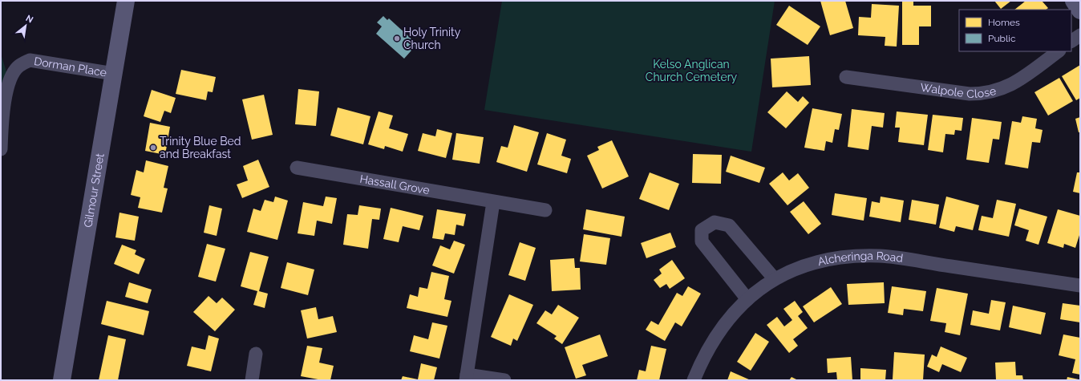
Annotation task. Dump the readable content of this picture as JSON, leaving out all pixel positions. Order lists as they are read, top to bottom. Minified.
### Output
{"streets":{"main road":["Gilmour Street"],"street":["Dorman Place","Walpole Close","Hassall Grove","Alcheringa Road"]},"crossings":[["Dorman Place","Gilmour Street"]],"parks":["Kelso Anglican Church Cemetery"],"places":["Holy Trinity Church","Trinity Blue Bed and Breakfast"],"legend":["Homes","Public"],"north":"top right"}
